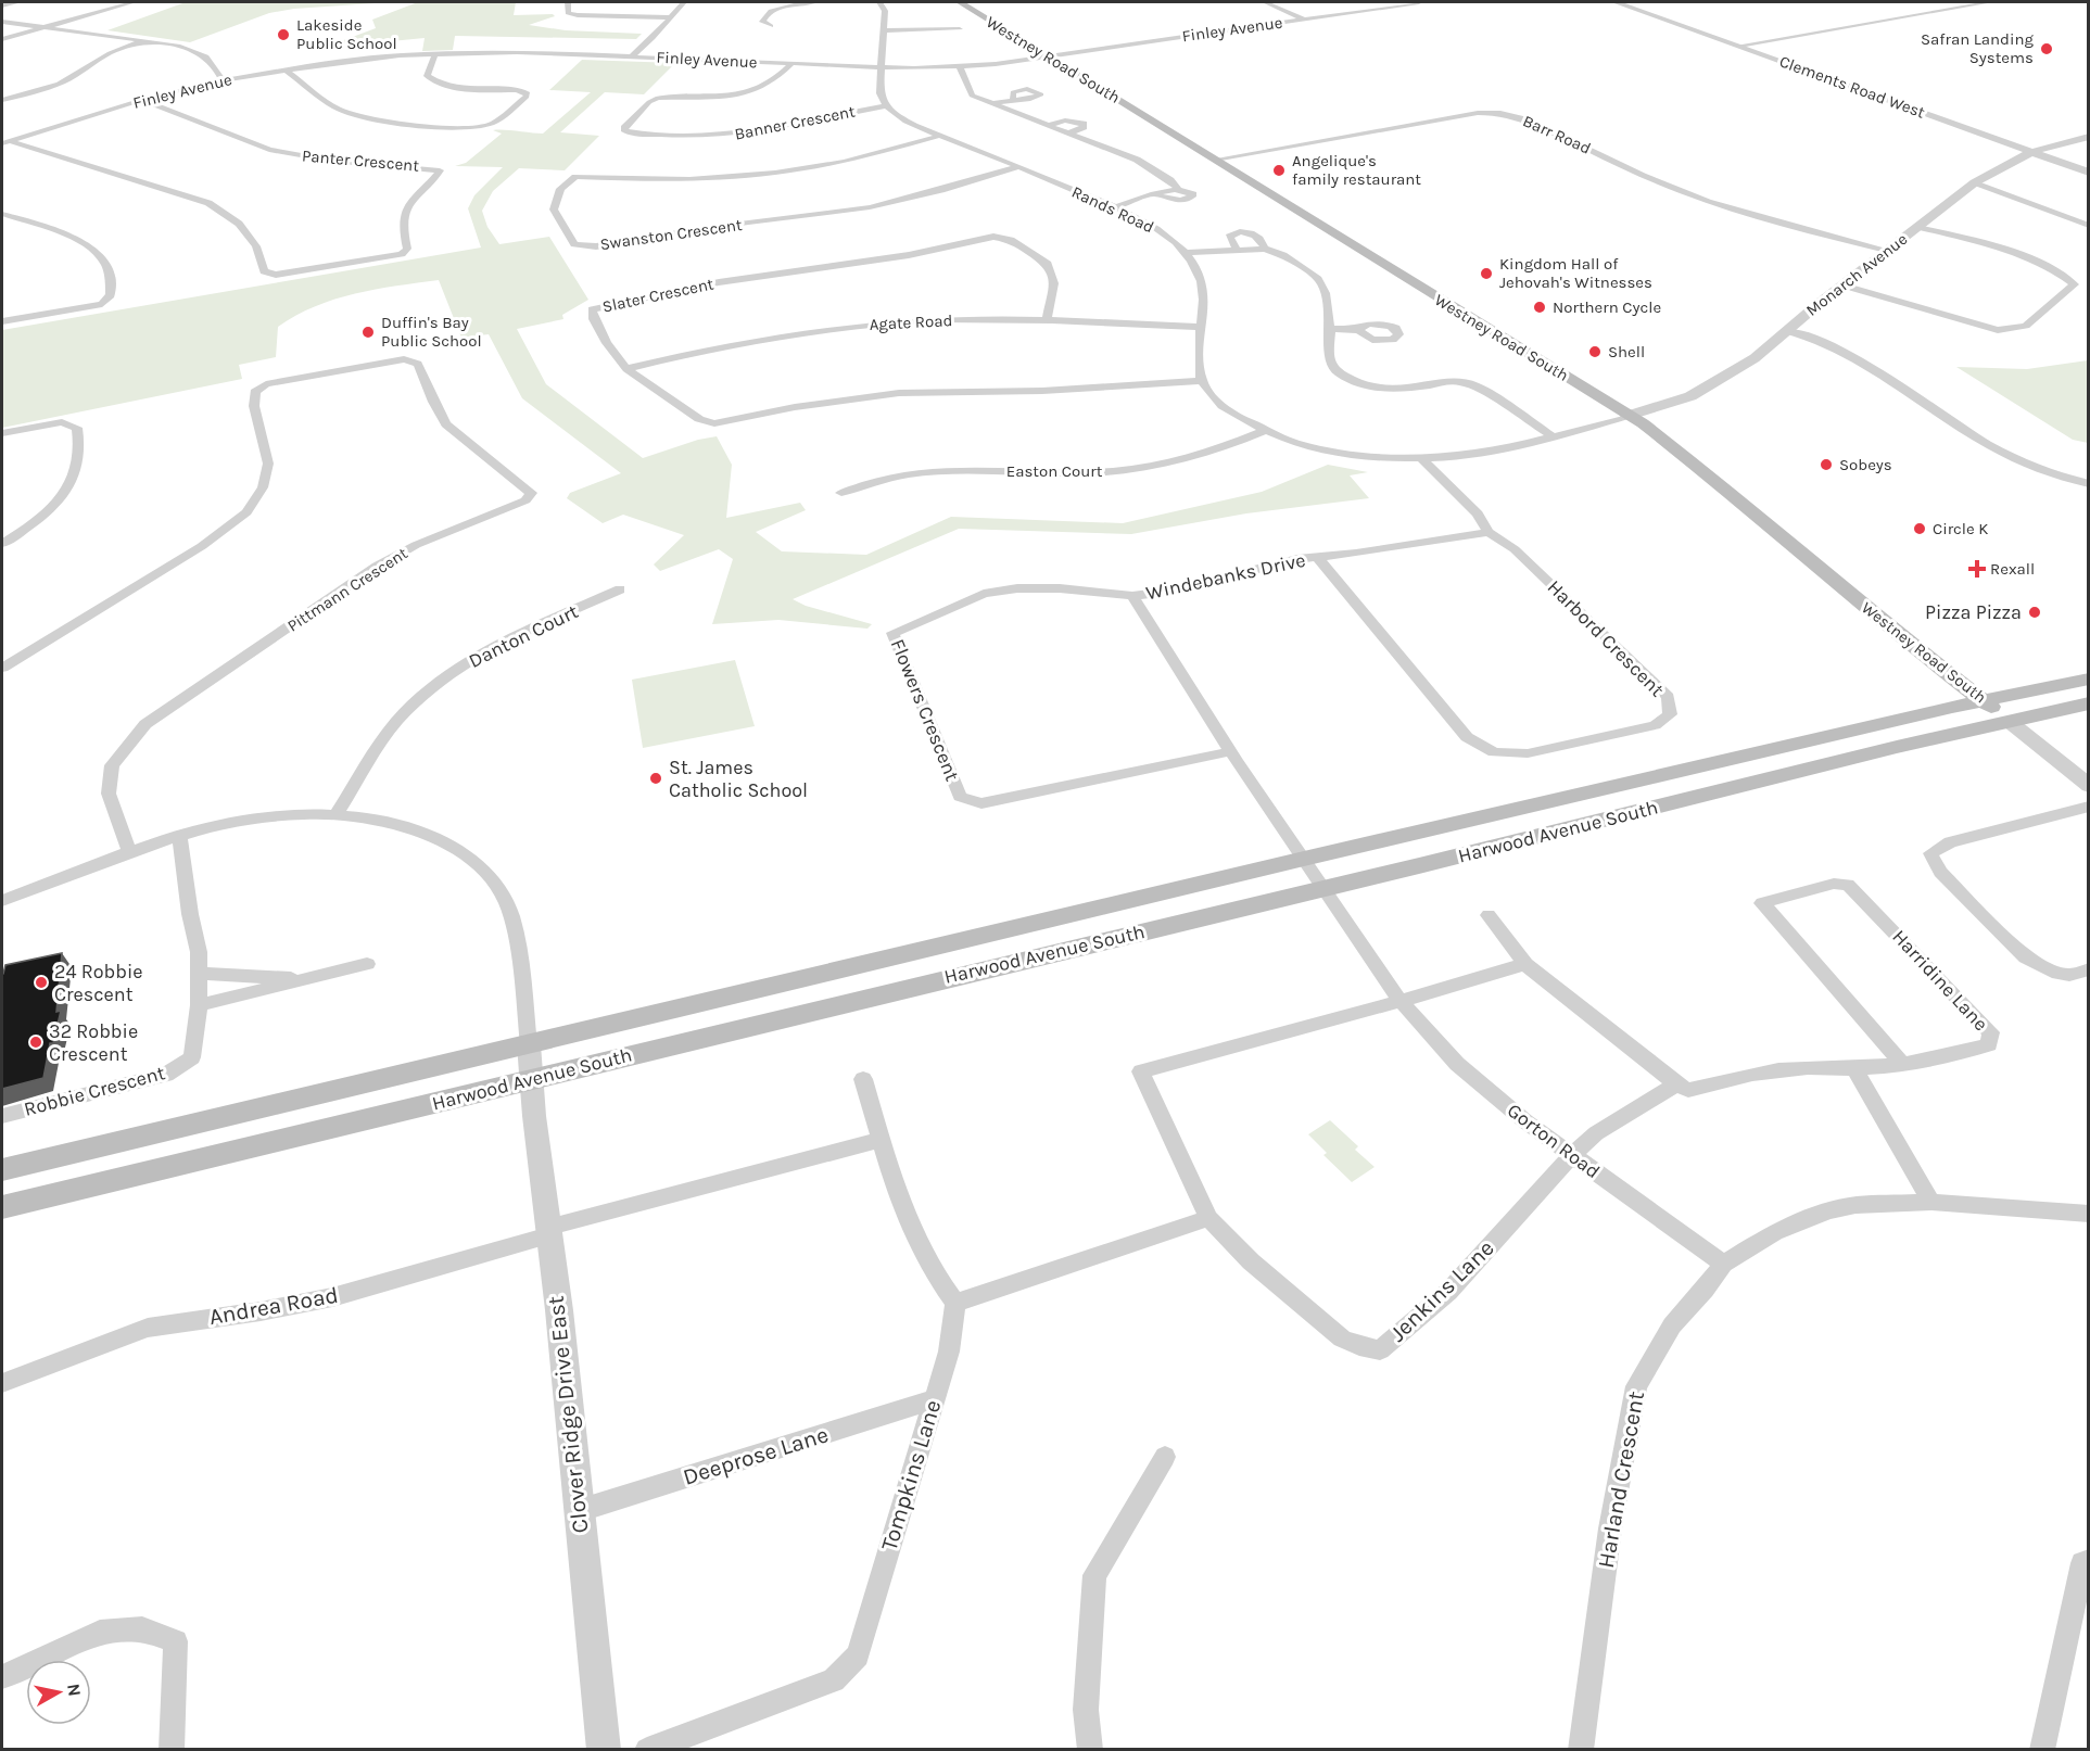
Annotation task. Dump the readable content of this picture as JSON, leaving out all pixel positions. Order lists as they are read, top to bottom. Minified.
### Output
{"streets":{"main road":["Westney Road South","Harwood Avenue South"],"street":["Finley Avenue","Clements Road West","Banner Crescent","Barr Road","Panter Crescent","Rands Road","Swanston Crescent","Monarch Avenue","Slater Crescent","Agate Road","Easton Court","Windebanks Drive","Pittmann Crescent","Danton Court","Harbord Crescent","Flowers Crescent","Harridine Lane","Robbie Crescent","Gorton Road","Jenkins Lane","Andrea Road","Clover Ridge Drive East","Deeprose Lane","Tompkins Lane","Harland Crescent"]},"crossings":[["Finley Avenue","Westney Road South"],["Finley Avenue","Banner Crescent"],["Finley Avenue","Panter Crescent"],["Westney Road South","Barr Road"],["Westney Road South","Monarch Avenue"],["Westney Road South","Harwood Avenue South"],["Clements Road West","Monarch Avenue"],["Banner Crescent","Rands Road"],["Barr Road","Monarch Avenue"],["Rands Road","Swanston Crescent"],["Rands Road","Slater Crescent"],["Rands Road","Agate Road"],["Slater Crescent","Agate Road"],["Windebanks Drive","Harbord Crescent"],["Windebanks Drive","Flowers Crescent"],["Windebanks Drive","Harwood Avenue South"],["Windebanks Drive","Gorton Road"],["Harwood Avenue South","Gorton Road"],["Harwood Avenue South","Clover Ridge Drive East"],["Gorton Road","Jenkins Lane"],["Gorton Road","Harland Crescent"],["Andrea Road","Clover Ridge Drive East"],["Clover Ridge Drive East","Deeprose Lane"],["Deeprose Lane","Tompkins Lane"]],"places":{"other":["Lakeside Public School","Safran Landing Systems","Angelique's family restaurant","Kingdom Hall of Jehovah's Witnesses","Northern Cycle","Duffin's Bay Public School","Shell","Sobeys","Circle K","Pizza Pizza","St. James Catholic School","24 Robbie Crescent","32 Robbie Crescent"],"health":["Rexall"]},"north":"right"}
